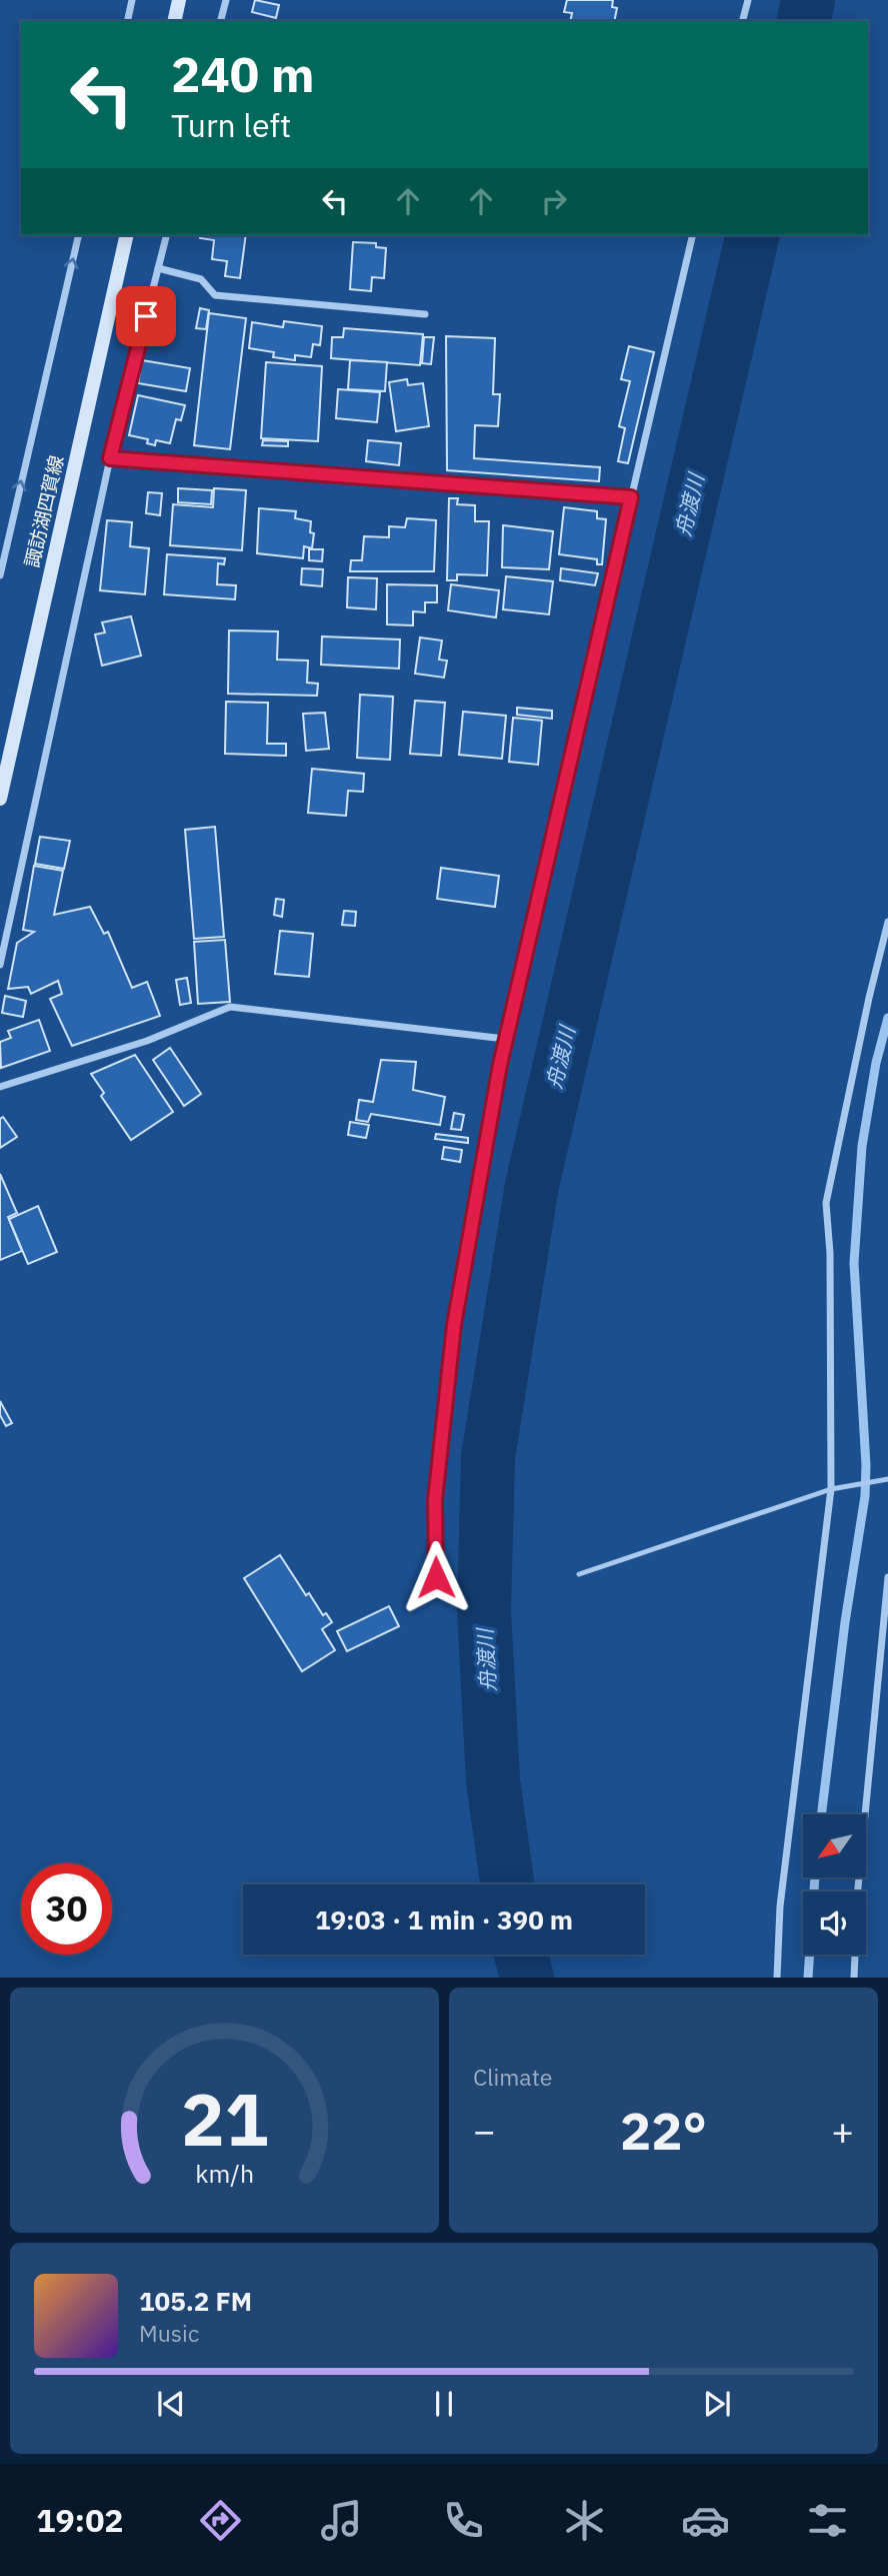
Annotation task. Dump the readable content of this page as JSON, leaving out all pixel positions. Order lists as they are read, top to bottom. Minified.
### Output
{"streets":{"main road":["諏訪湖四賀線"]},"water":["舟渡川"],"north":"bottom left","page":{"turn":["240 m","Turn left"],"limit":"30","trip":"19:03 · 1 min · 390 m","tile":"Climate","heat":["−","22°","+"],"song":["105.2 FM","Music"],"tabs":"19:02","gauge":["21","km/h"]}}
